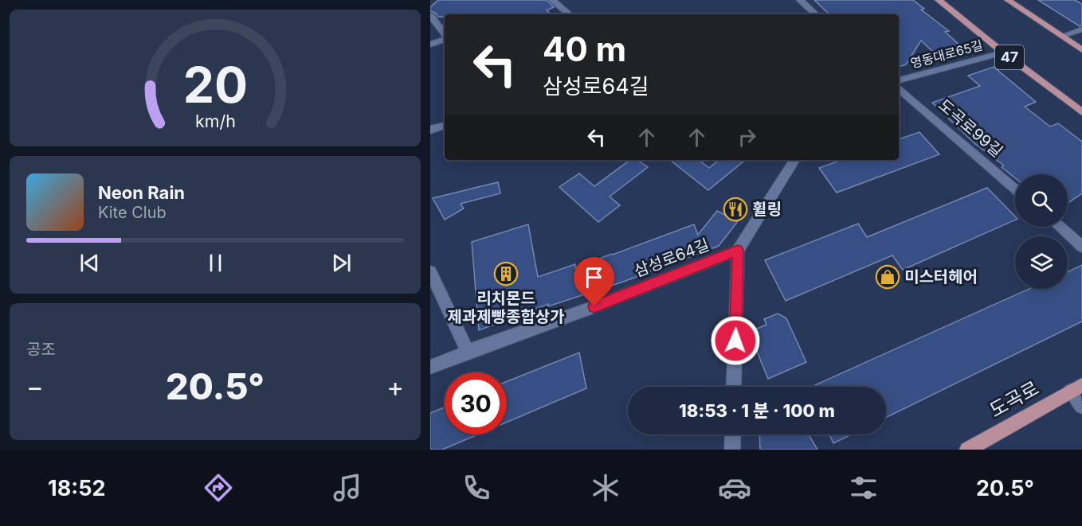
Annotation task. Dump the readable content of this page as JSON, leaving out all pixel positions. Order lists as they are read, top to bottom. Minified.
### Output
{"streets":{"main road":["47","도곡로"],"street":["영동대로65길","도곡로99길","삼성로64길"]},"crossings":[["영동대로65길","47"]],"places":{"restaurant":["휠링"],"building":["리치몬드 제과제빵종합상가"],"shop":["미스터헤어"]},"page":{"turn":["40 m","삼성로64길"],"song":["Neon Rain","Kite Club"],"tile":"공조","heat":["−","20.5°","+"],"limit":"30","trip":"18:53 · 1 분 · 100 m","tabs":["18:52","20.5°"],"gauge":["20","km/h"]}}
